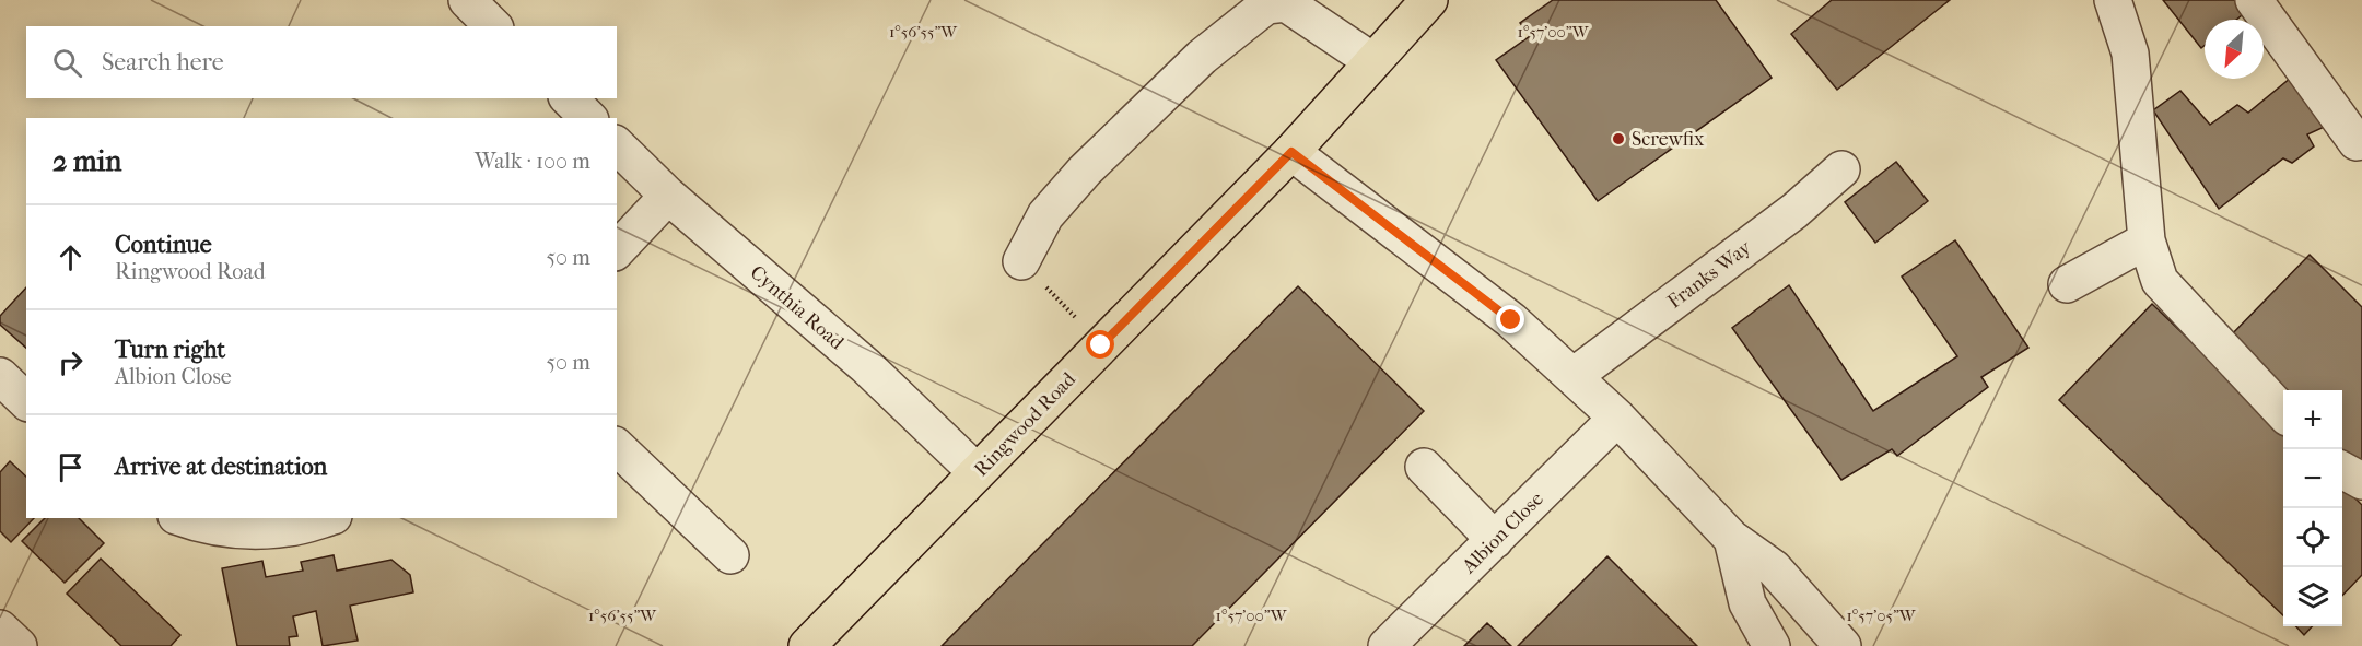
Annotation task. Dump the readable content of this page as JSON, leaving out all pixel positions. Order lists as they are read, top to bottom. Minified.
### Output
{"streets":{"main road":["Ringwood Road"],"street":["Franks Way","Cynthia Road","Albion Close"]},"crossings":[["Cynthia Road","Ringwood Road"]],"places":["Screwfix"],"north":"bottom left","page":{"search":"Search here","heading":["2 min","Walk · 100 m"],"list":[["Continue","Ringwood Road","50 m"],["Turn right","Albion Close","50 m"],"Arrive at destination"],"map_buttons":["+","−"]},"coordinates":["1°56'55\"W","1°57'00\"W","1°57'05\"W"]}
